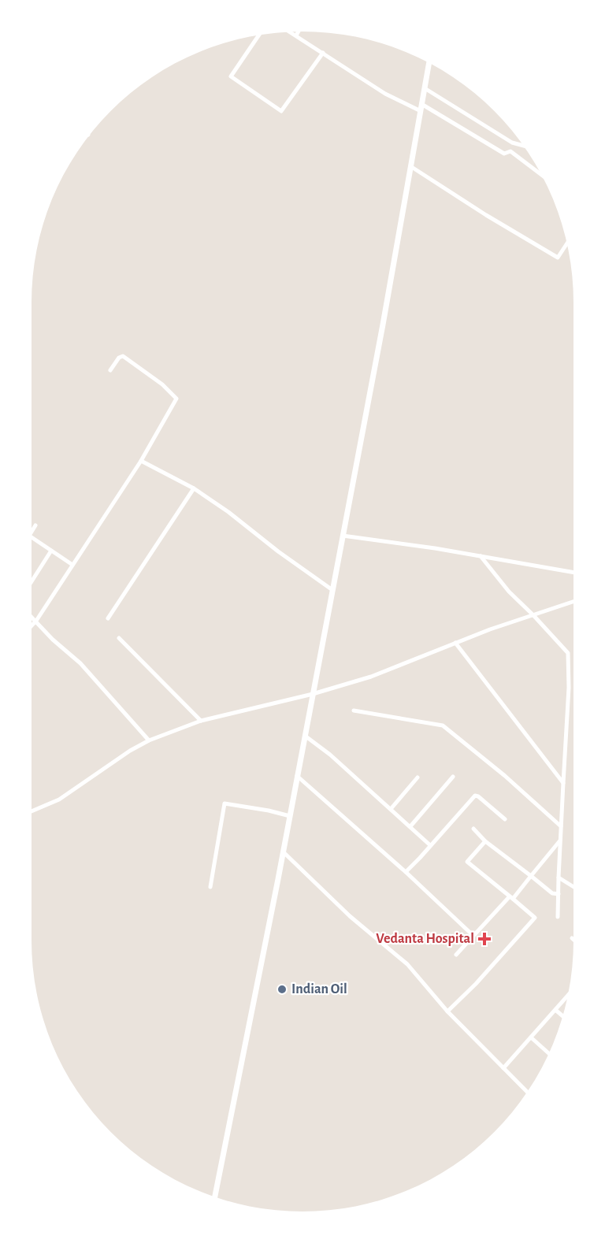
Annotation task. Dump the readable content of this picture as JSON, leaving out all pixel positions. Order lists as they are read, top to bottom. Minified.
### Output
{"places":{"health":["Vedanta Hospital"],"other":["Indian Oil"]}}
